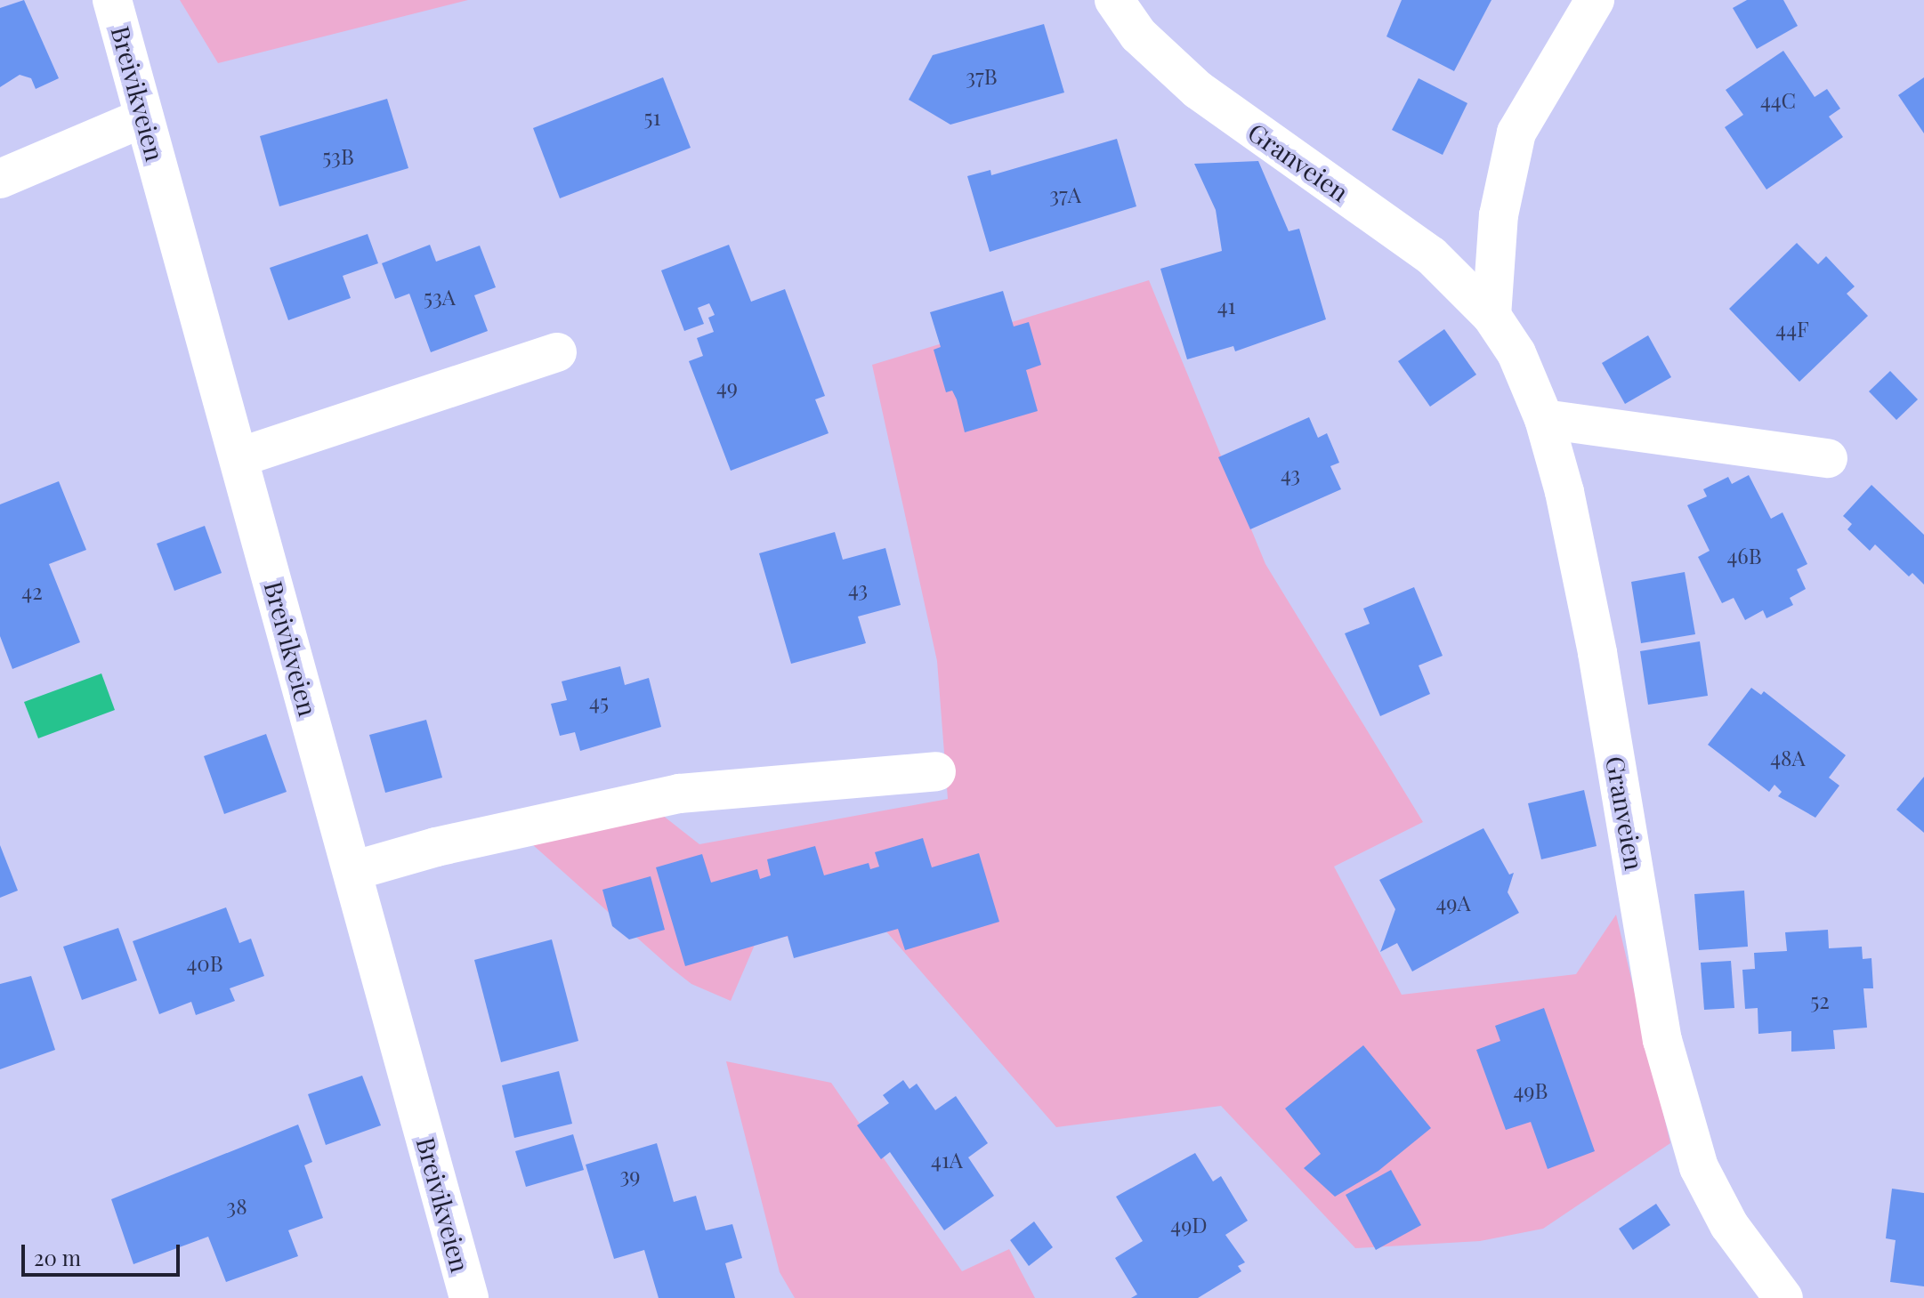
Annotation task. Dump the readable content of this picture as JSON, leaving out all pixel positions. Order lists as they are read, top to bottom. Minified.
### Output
{"streets":{"street":["Breivikveien","Granveien"]},"house_numbers":["37B","44C","51","53B","37A","53A","41","44F","49","43","46B","43","42","45","48A","49A","40B","52","49B","41A","39","38","49D"],"scale_bar":"20 m"}
